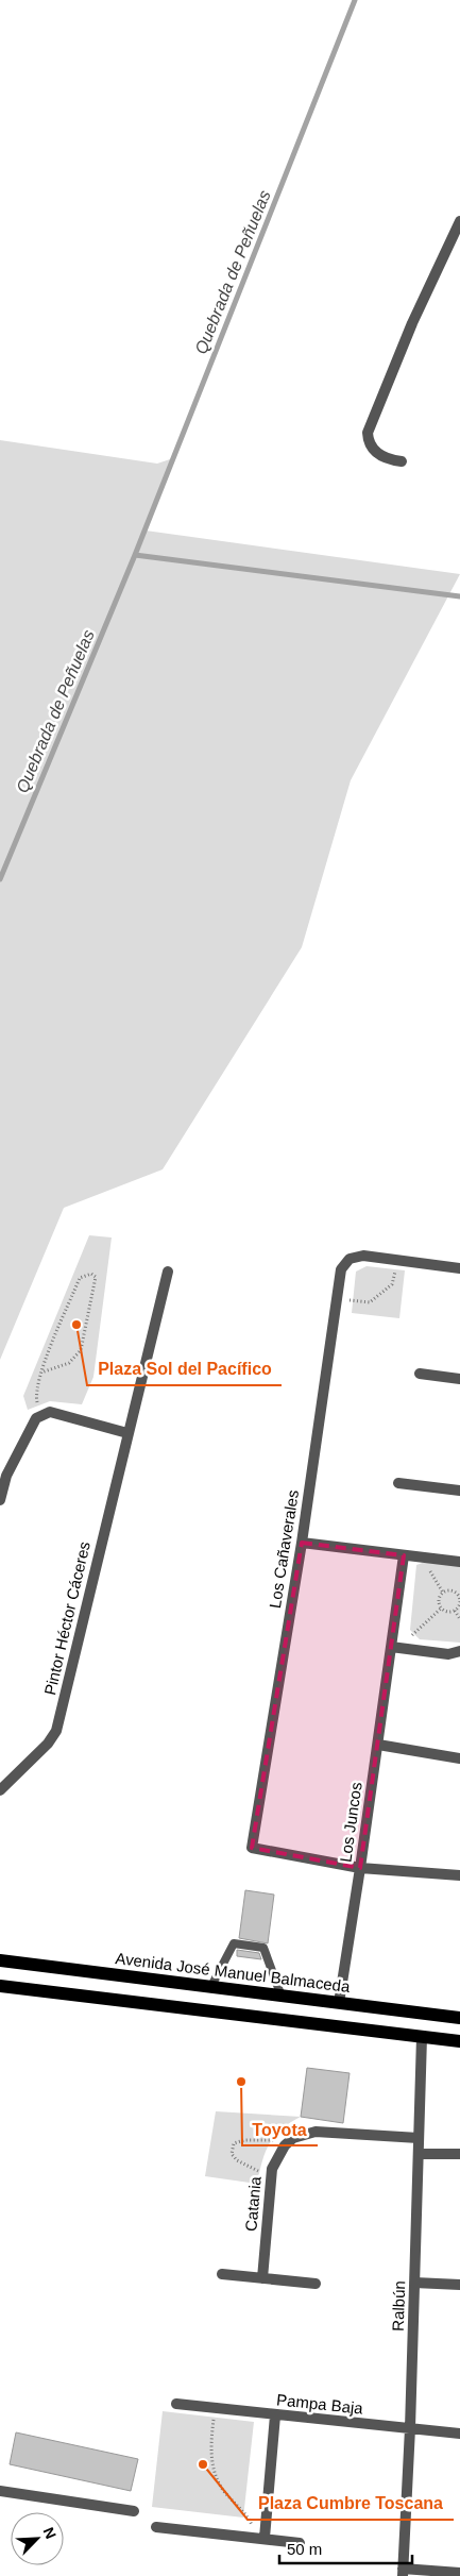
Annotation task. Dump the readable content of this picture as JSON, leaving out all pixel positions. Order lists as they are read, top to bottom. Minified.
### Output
{"streets":{"main road":["Avenida José Manuel Balmaceda"],"street":["Los Cañaverales","Pintor Héctor Cáceres","Los Juncos","Catania","Ralbún","Pampa Baja"]},"crossings":[["Los Cañaverales","Los Juncos"],["Los Juncos","Avenida José Manuel Balmaceda"],["Ralbún","Pampa Baja"]],"water":["Quebrada de Peñuelas"],"places":["Plaza Sol del Pacífico","Toyota","Plaza Cumbre Toscana"],"scale_bar":"50 m","north":"top right"}
